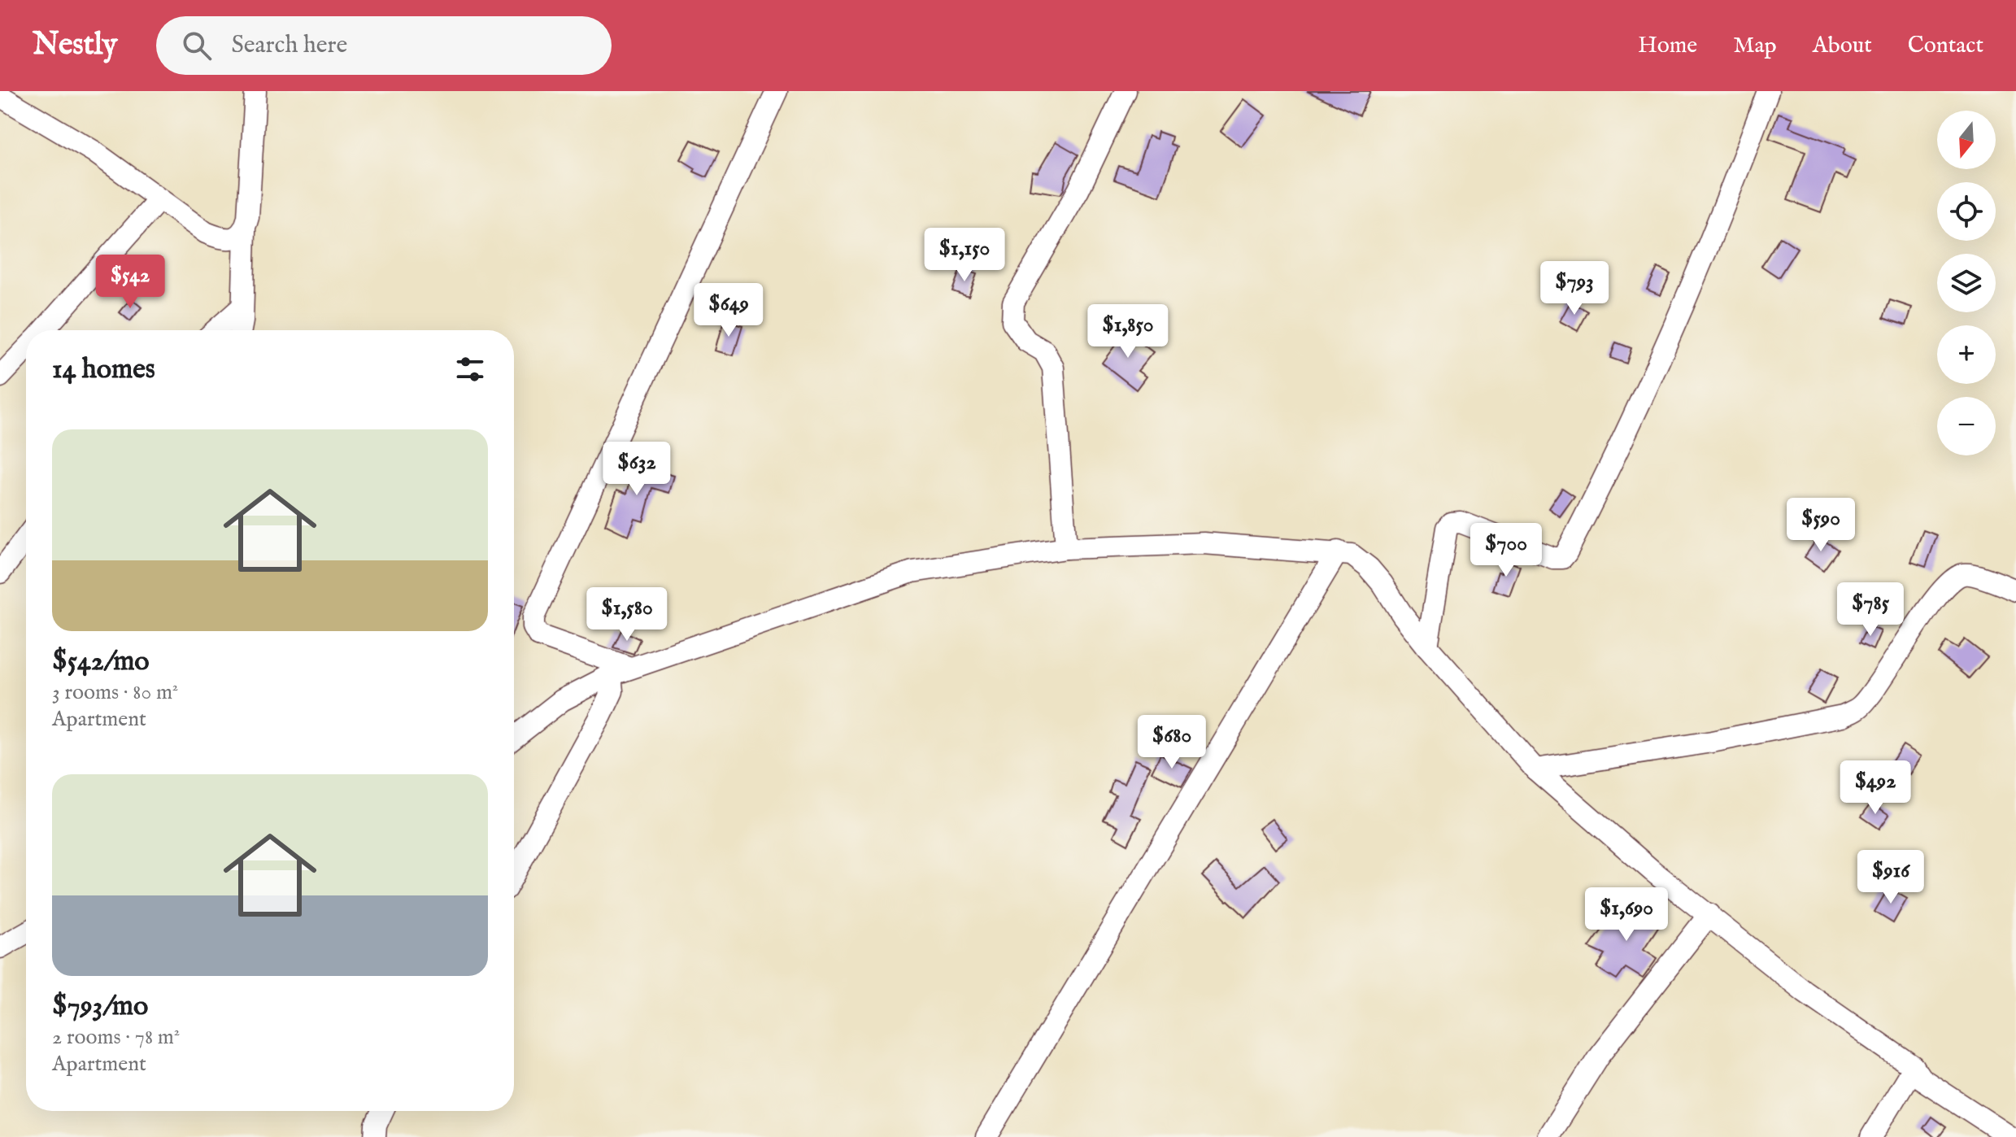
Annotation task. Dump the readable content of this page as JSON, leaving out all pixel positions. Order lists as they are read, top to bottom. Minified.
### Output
{"north":"bottom","page":{"header":"Nestly","search":"Search here","nav":["Home","Map","About","Contact"],"map_buttons":["+","−"],"price":["$1,150","$542","$793","$649","$1,850","$632","$590","$700","$785","$1,580","$680","$492","$916","$1,690"],"heading":"14 homes","list":[{"name":"$542/mo","note":"3 rooms · 80 m² · Apartment"},{"name":"$793/mo","note":"2 rooms · 78 m² · Apartment"}]}}
